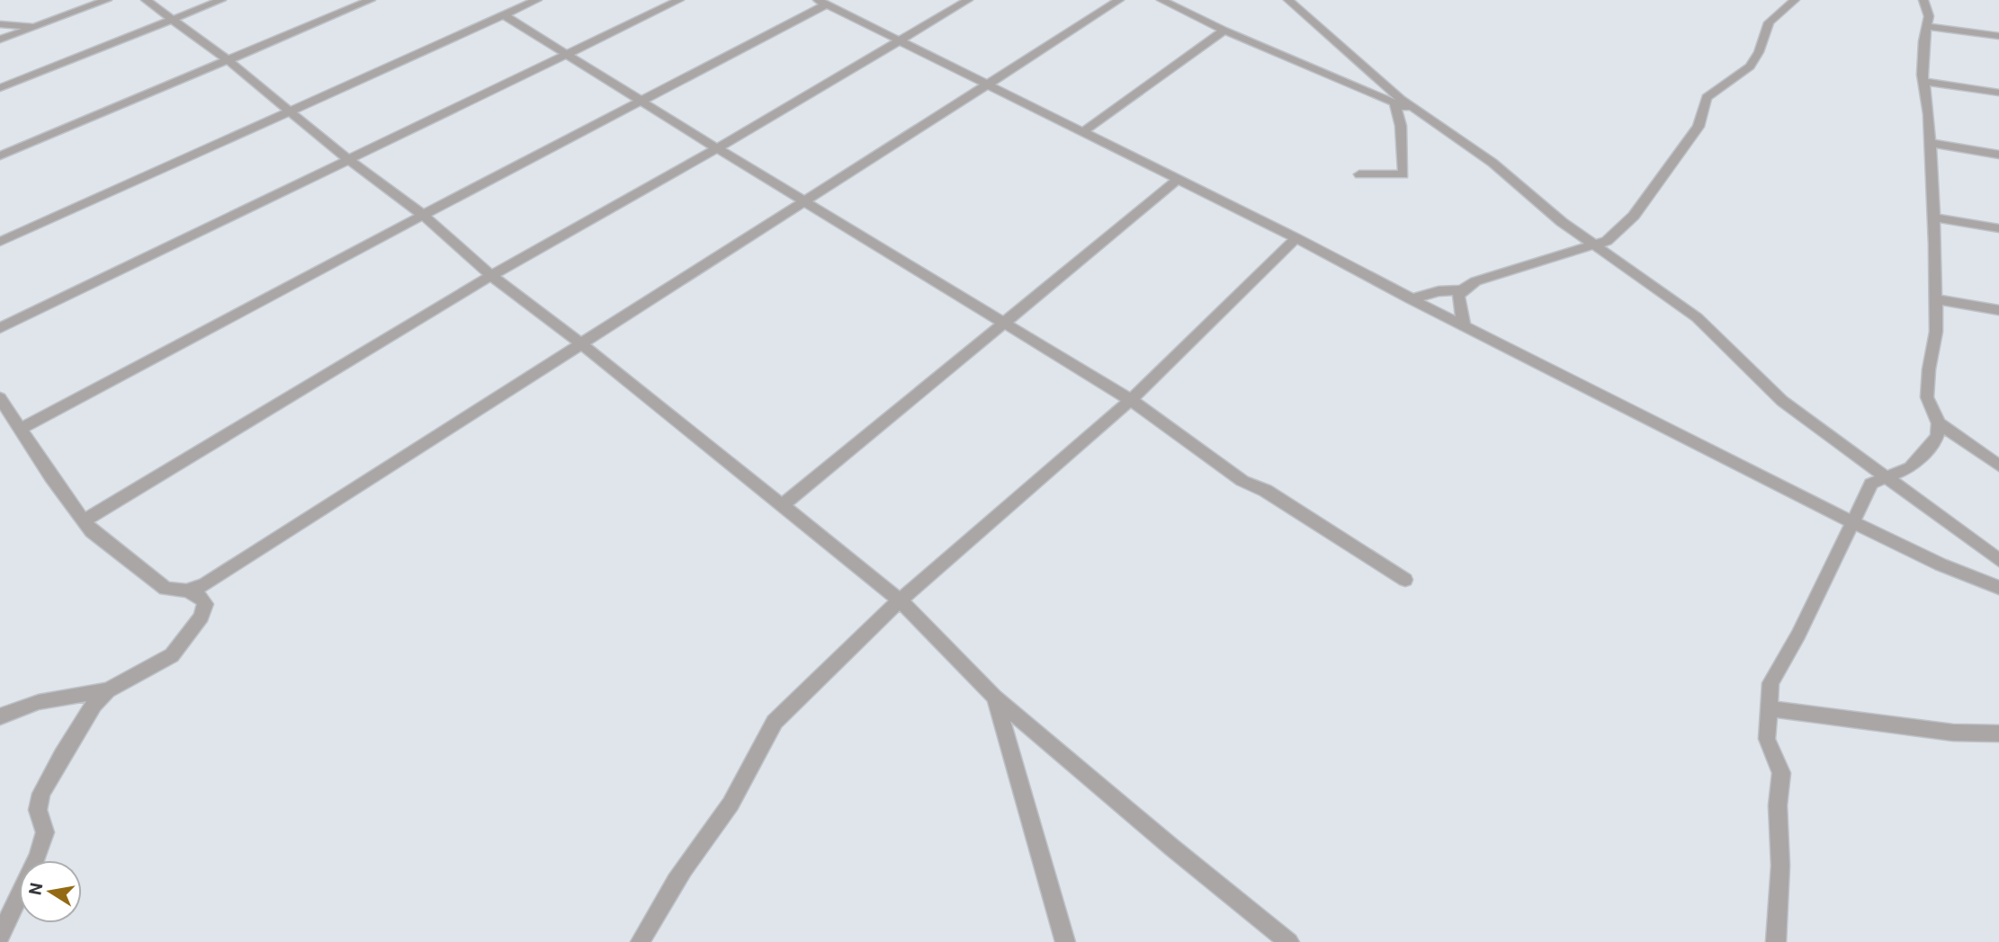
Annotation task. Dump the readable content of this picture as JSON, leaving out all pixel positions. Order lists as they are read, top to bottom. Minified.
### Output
{"north":"left"}
